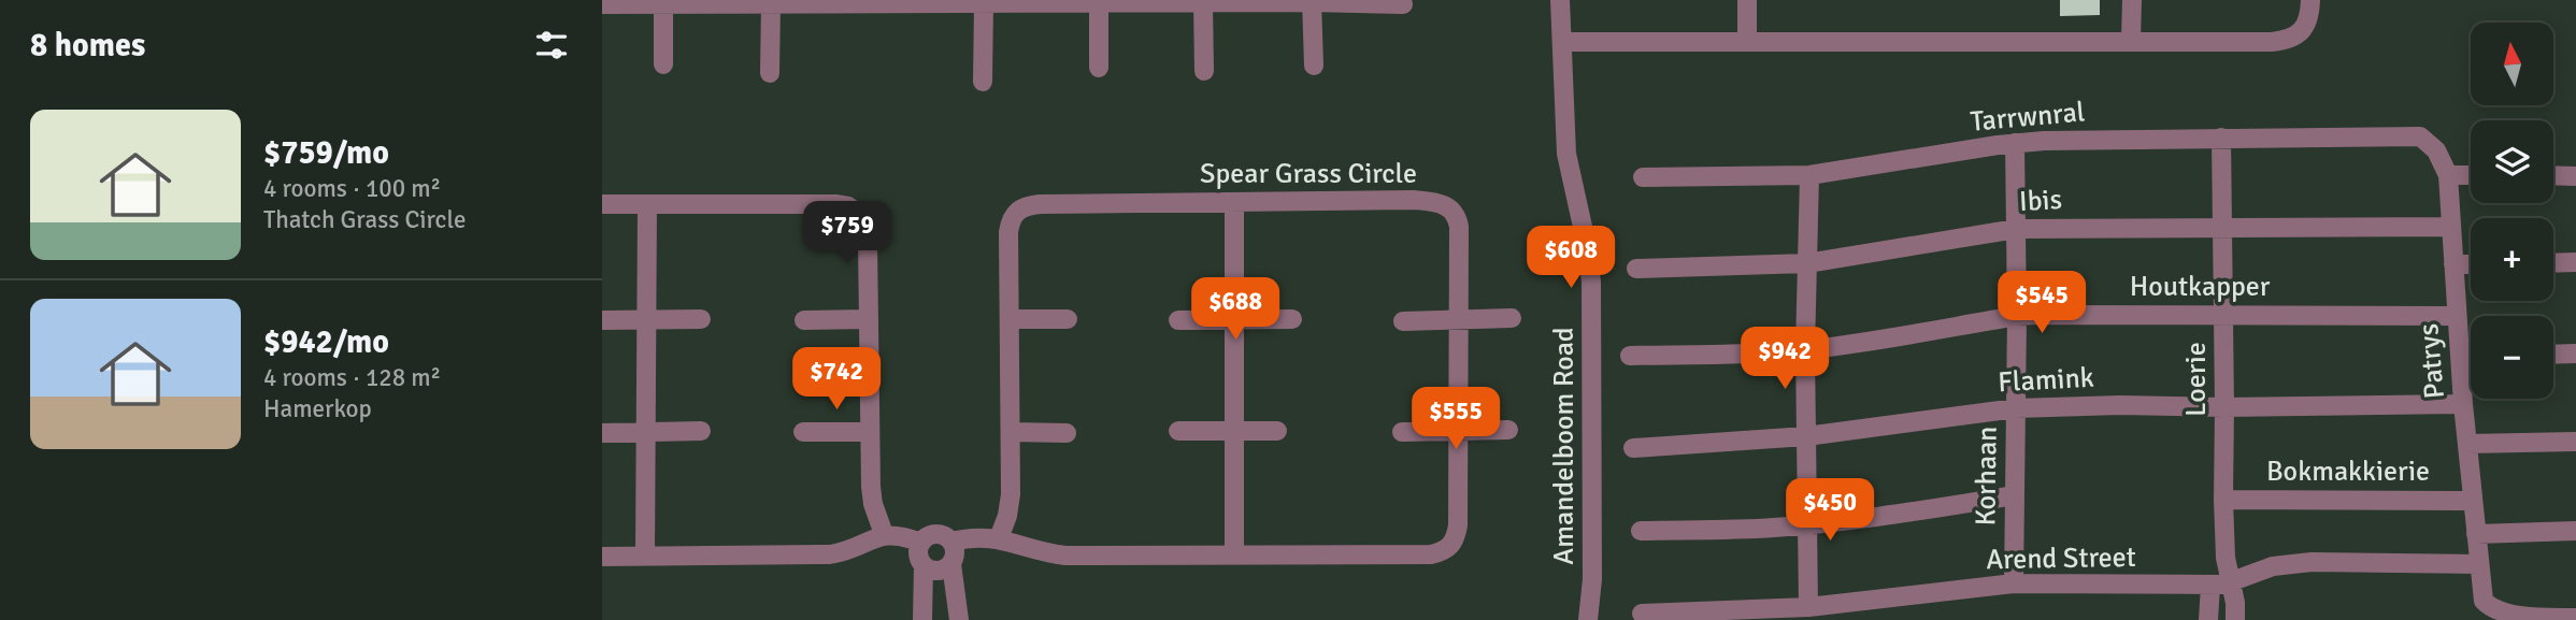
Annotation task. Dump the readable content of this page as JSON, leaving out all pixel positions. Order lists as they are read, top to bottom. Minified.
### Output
{"streets":{"street":["Tarrwnral","Spear Grass Circle","Ibis","Houtkapper","Patrys","Loerie","Flamink","Amandelboom Road","Bokmakkierie","Korhaan","Arend Street"]},"crossings":[["Tarrwnral","Patrys"],["Tarrwnral","Loerie"],["Tarrwnral","Korhaan"],["Ibis","Patrys"],["Ibis","Loerie"],["Ibis","Korhaan"],["Houtkapper","Patrys"],["Houtkapper","Loerie"],["Houtkapper","Korhaan"],["Patrys","Flamink"],["Patrys","Bokmakkierie"],["Patrys","Arend Street"],["Loerie","Flamink"],["Loerie","Bokmakkierie"],["Loerie","Arend Street"],["Flamink","Korhaan"],["Korhaan","Arend Street"]],"north":"top","page":{"heading":"8 homes","map_buttons":["+","−"],"list":[{"name":"$759/mo","note":"4 rooms · 100 m² · Thatch Grass Circle"},{"name":"$942/mo","note":"4 rooms · 128 m² · Hamerkop"}],"price":["$759","$608","$545","$688","$942","$742","$555","$450"]}}
